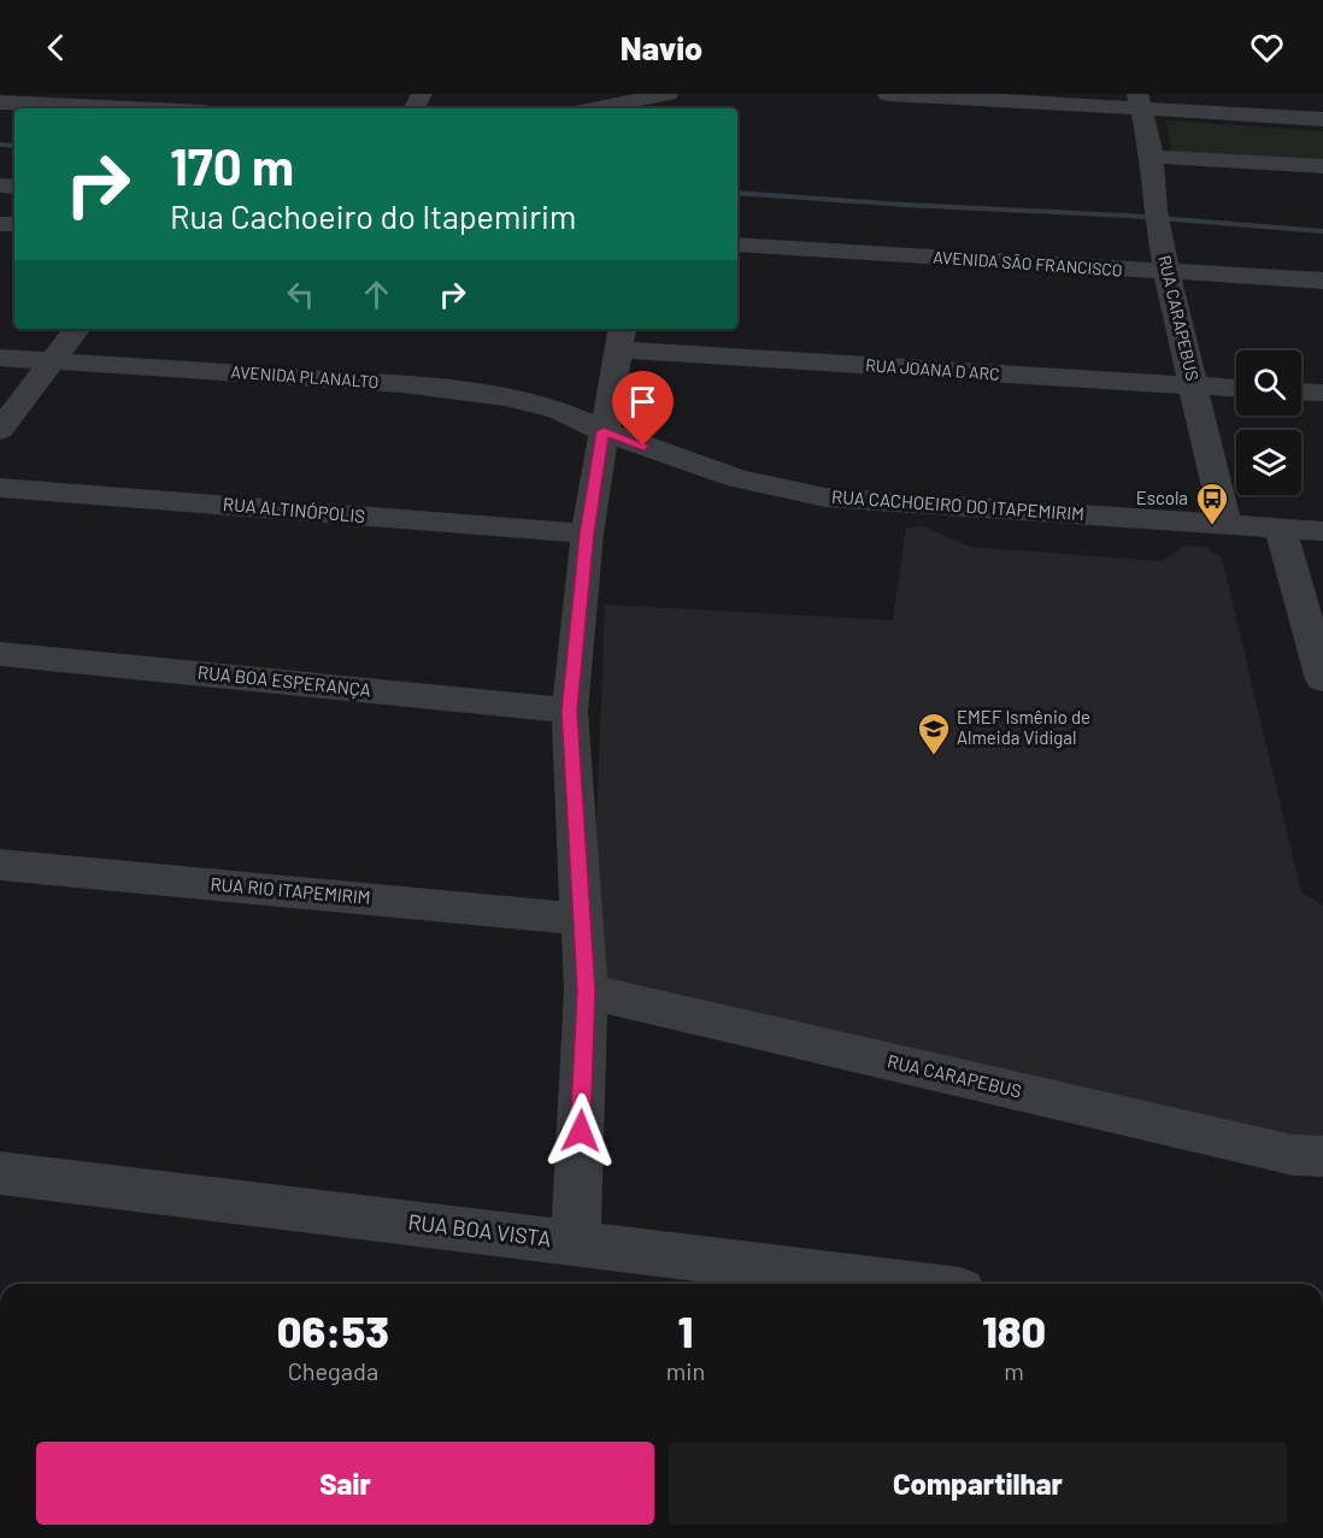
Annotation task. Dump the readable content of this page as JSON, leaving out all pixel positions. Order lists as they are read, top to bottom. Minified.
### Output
{"streets":{"street":["AVENIDA SÃO FRANCISCO","RUA CARAPEBUS","RUA JOANA D ARC","AVENIDA PLANALTO","RUA CACHOEIRO DO ITAPEMIRIM","RUA ALTINÓPOLIS","RUA BOA ESPERANÇA","RUA RIO ITAPEMIRIM","RUA BOA VISTA"]},"crossings":[["AVENIDA SÃO FRANCISCO","RUA CARAPEBUS"],["RUA CARAPEBUS","RUA JOANA D ARC"],["RUA CARAPEBUS","RUA CACHOEIRO DO ITAPEMIRIM"],["AVENIDA PLANALTO","RUA CACHOEIRO DO ITAPEMIRIM"]],"places":{"bus stop":["Escola"],"school or university":["EMEF Ismênio de Almeida Vidigal"]},"page":{"header":"Navio","turn":["170 m","Rua Cachoeiro do Itapemirim"],"eta":["06:53","Chegada","1","min","180","m"],"buttons":["Sair","Compartilhar"]}}
